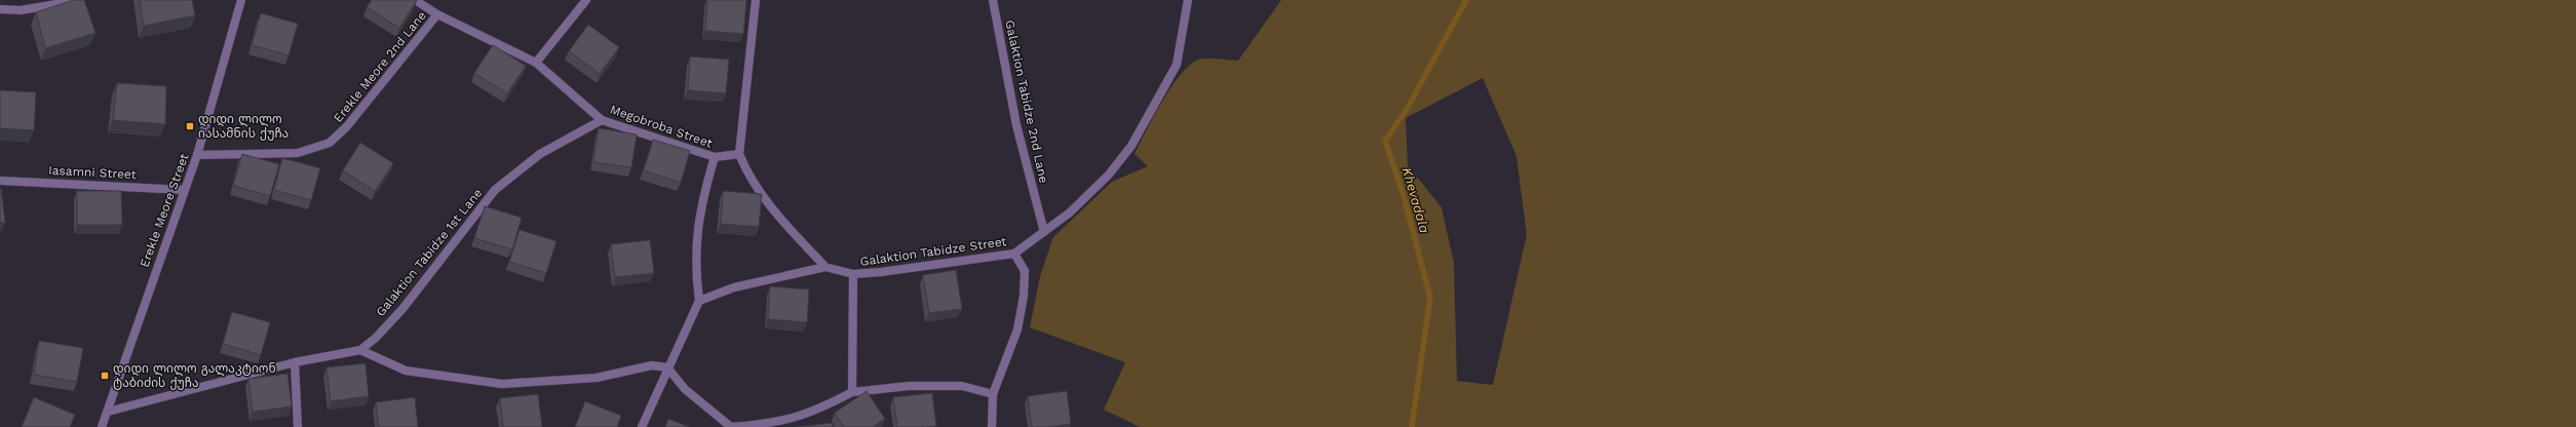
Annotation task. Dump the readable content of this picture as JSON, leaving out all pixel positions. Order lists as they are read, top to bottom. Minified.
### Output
{"streets":{"street":["Erekle Meore 2nd Lane","Galaktion Tabidze 2nd Lane","Megobroba Street","Iasamni Street","Erekle Meore Street","Galaktion Tabidze Street","Galaktion Tabidze 1st Lane"]},"crossings":[["Erekle Meore 2nd Lane","Megobroba Street"],["Erekle Meore 2nd Lane","Erekle Meore Street"],["Galaktion Tabidze 2nd Lane","Galaktion Tabidze Street"],["Megobroba Street","Galaktion Tabidze 1st Lane"],["Iasamni Street","Erekle Meore Street"]],"water":["Khevadala"],"places":{"transit":["დიდი ლილო იასამნის ქუჩა","დიდი ლილო გალაკტიონ ტაბიძის ქუჩა"]}}
